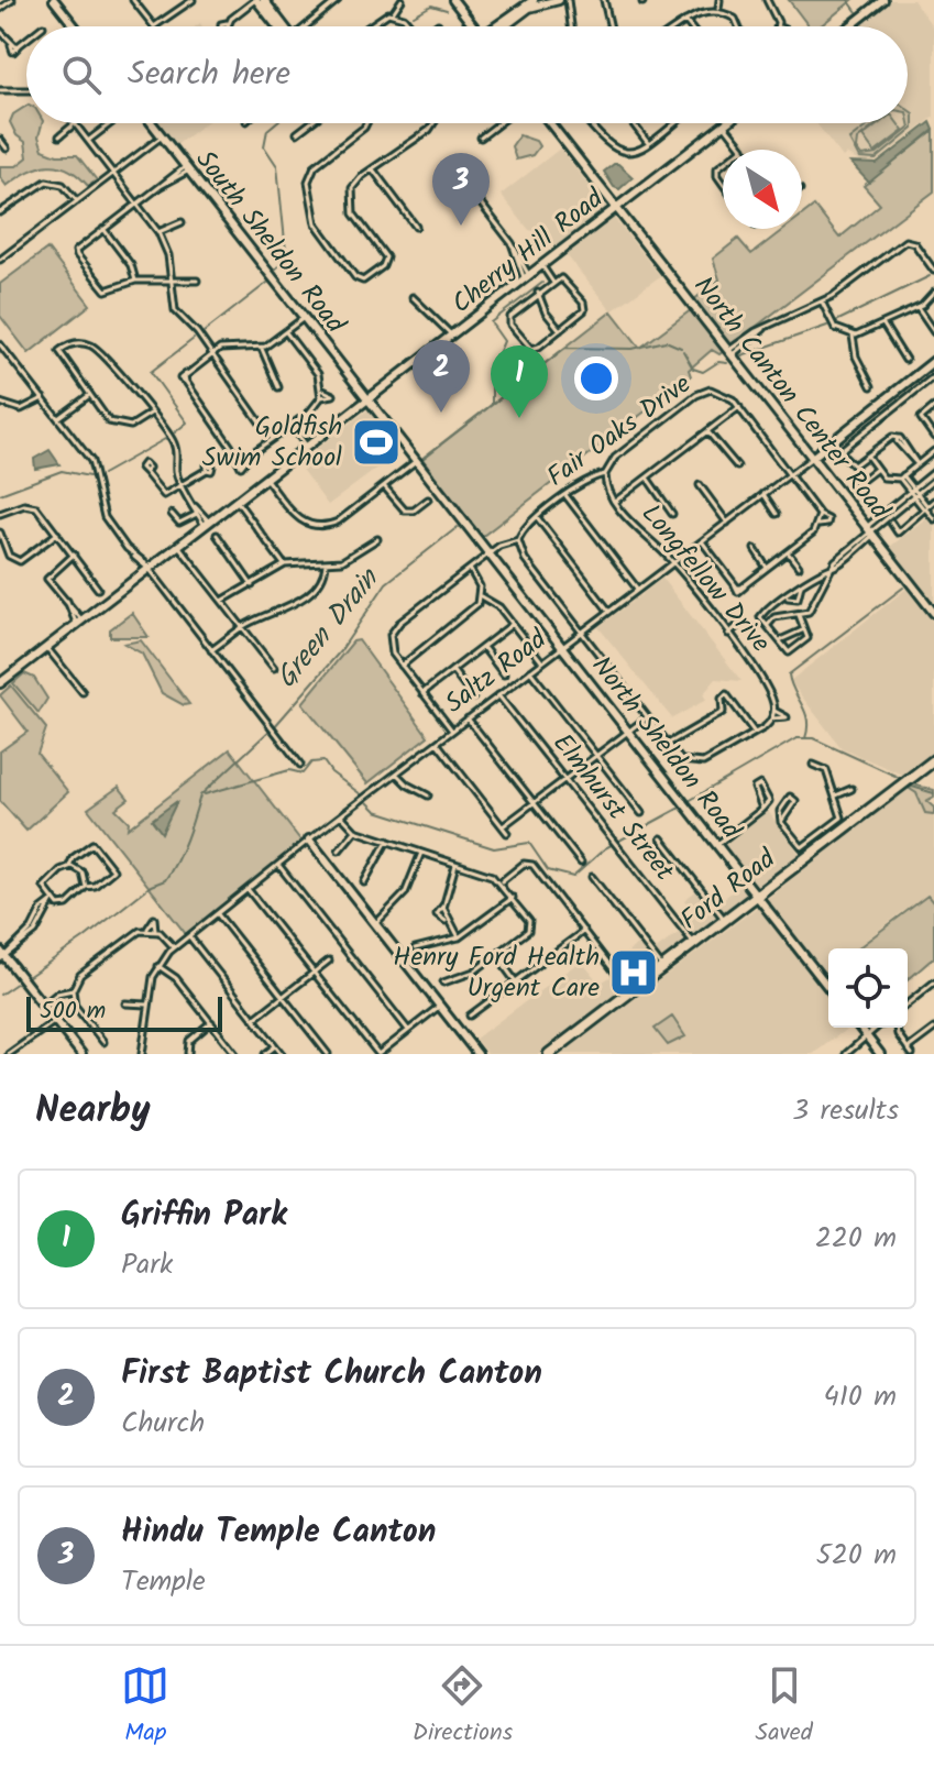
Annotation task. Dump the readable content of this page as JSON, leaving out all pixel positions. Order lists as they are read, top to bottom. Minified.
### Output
{"streets":{"main road":["Ford Road"],"street":["South Sheldon Road","Cherry Hill Road","North Canton Center Road","Fair Oaks Drive","Longfellow Drive","Saltz Road","North Sheldon Road","Elmhurst Street"]},"crossings":[["South Sheldon Road","Cherry Hill Road"],["South Sheldon Road","North Sheldon Road"],["Cherry Hill Road","North Canton Center Road"],["Cherry Hill Road","North Sheldon Road"],["North Canton Center Road","Saltz Road"],["Fair Oaks Drive","Longfellow Drive"],["Fair Oaks Drive","North Sheldon Road"],["Longfellow Drive","Saltz Road"],["Saltz Road","North Sheldon Road"],["Saltz Road","Elmhurst Street"],["North Sheldon Road","Ford Road"],["Elmhurst Street","Ford Road"]],"water":["Green Drain"],"places":{"sports":["Goldfish Swim School"],"hospital":["Henry Ford Health Urgent Care"]},"scale_bar":"500 m","north":"bottom right","page":{"search":"Search here","pins":["3","2","1"],"scale":"500 m","heading":["Nearby","3 results"],"list":[{"mark":"1","name":"Griffin Park","note":"Park","value":"220 m"},{"mark":"2","name":"First Baptist Church Canton","note":"Church","value":"410 m"},{"mark":"3","name":"Hindu Temple Canton","note":"Temple","value":"520 m"}],"nav":["Map","Directions","Saved"]}}
